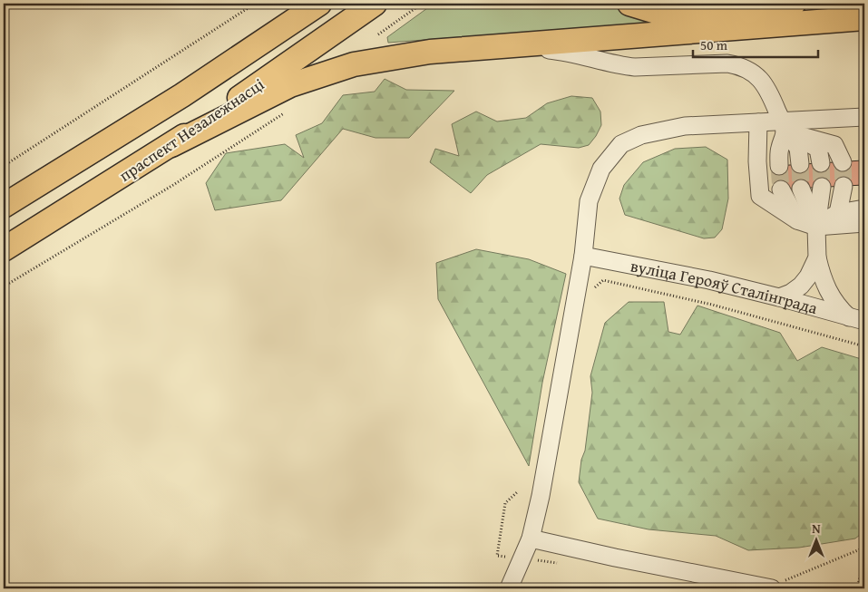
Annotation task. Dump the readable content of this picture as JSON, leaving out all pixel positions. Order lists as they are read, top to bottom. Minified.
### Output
{"streets":{"highway":["праспект Незалежнасці"],"street":["вуліца Герояў Сталінграда"]},"scale_bar":"50 m","north":"top"}
